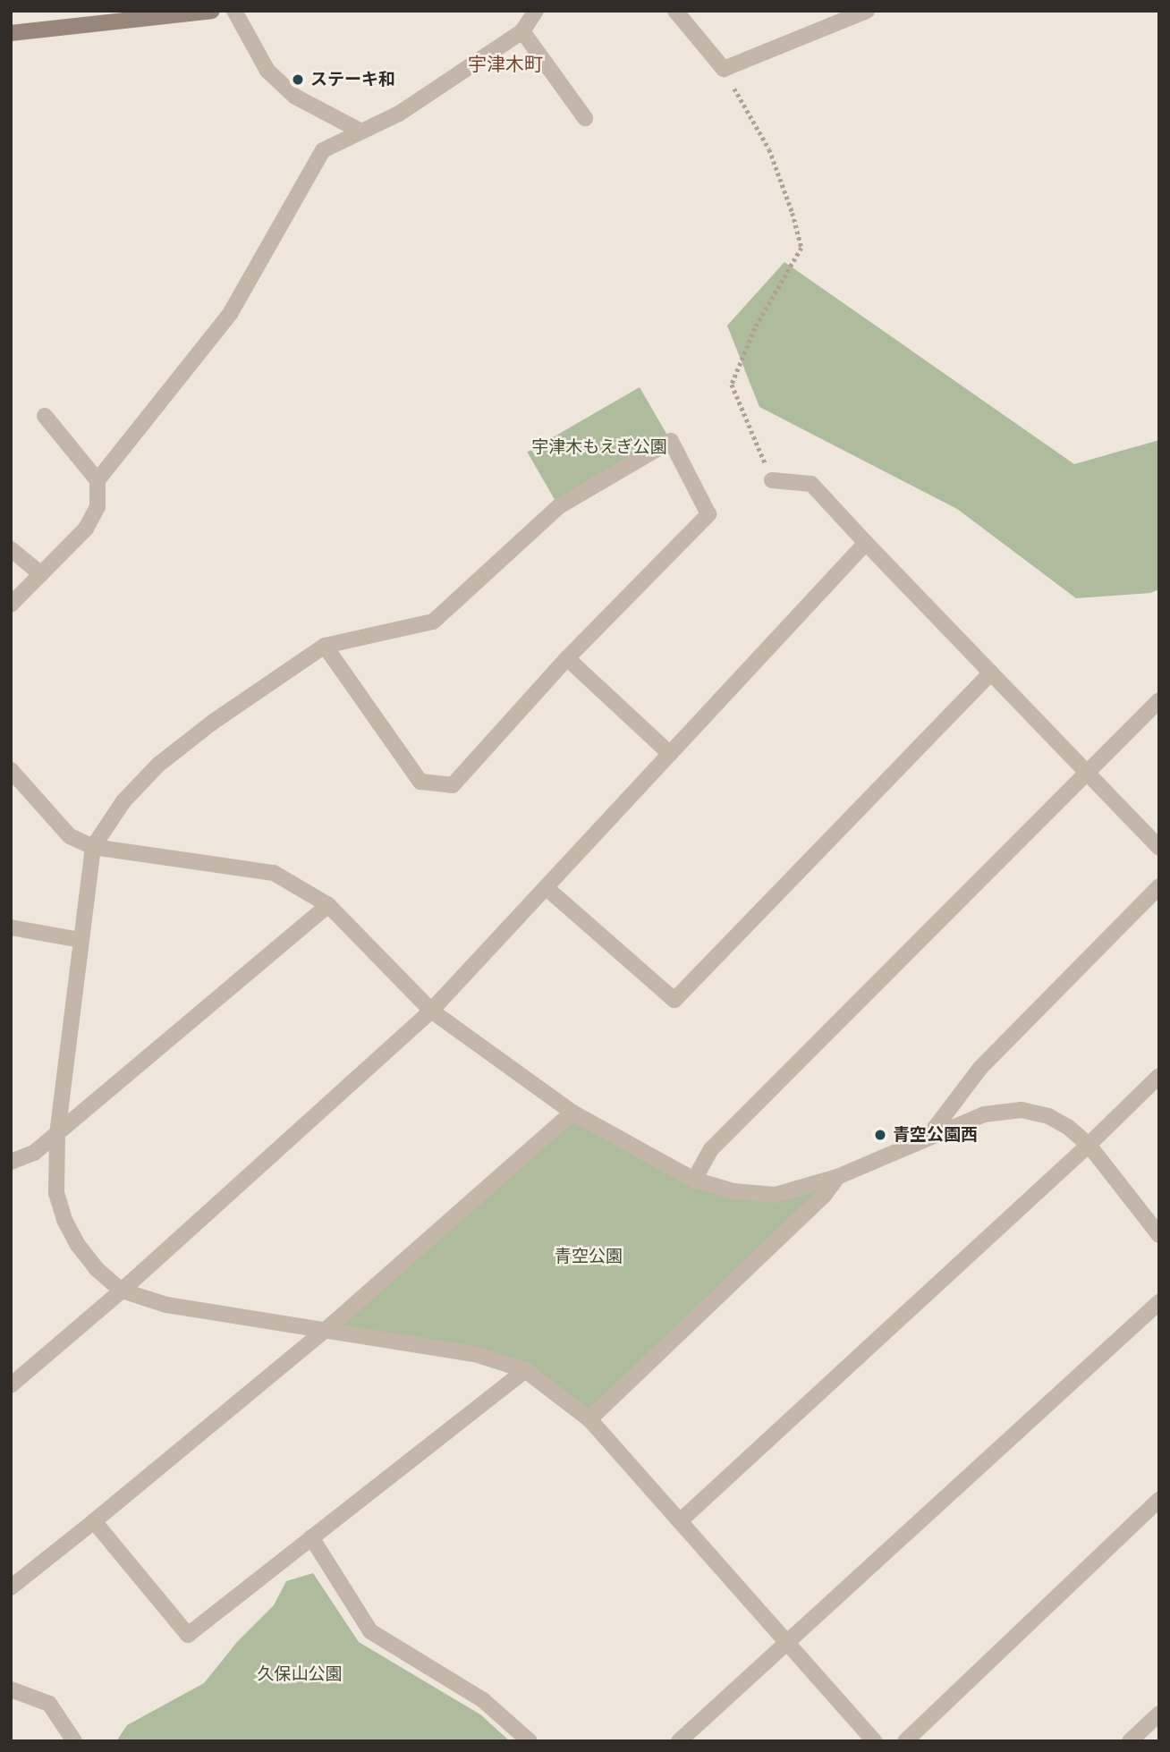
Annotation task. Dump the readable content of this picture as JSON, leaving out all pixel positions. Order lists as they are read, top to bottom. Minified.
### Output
{"districts":["宇津木町"],"parks":["宇津木もえぎ公園","青空公園","久保山公園"],"places":["ステーキ和","青空公園西"]}
